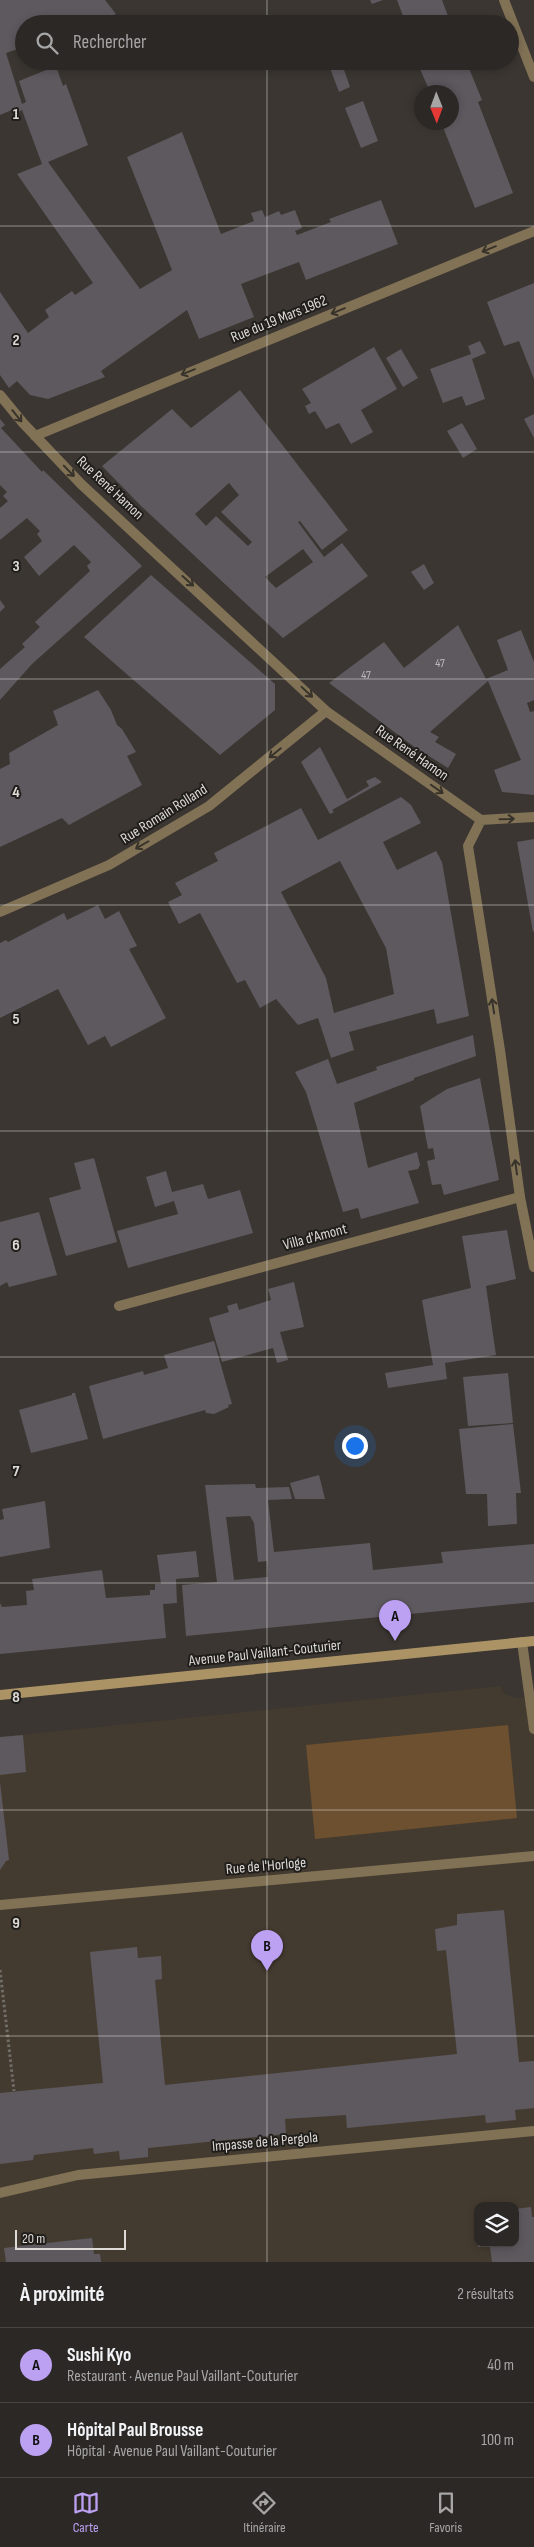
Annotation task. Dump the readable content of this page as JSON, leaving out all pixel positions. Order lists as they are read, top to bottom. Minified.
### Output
{"streets":{"main road":["Avenue Paul Vaillant-Couturier"],"street":["Rue du 19 Mars 1962","Rue René Hamon","Rue Romain Rolland","Villa d'Amont","Rue de l'Horloge","Impasse de la Pergola"]},"crossings":[["Rue du 19 Mars 1962","Rue René Hamon"],["Rue René Hamon","Rue Romain Rolland"]],"one_way":["Rue du 19 Mars 1962","Rue René Hamon","Rue Romain Rolland"],"house_numbers":["47","47"],"scale_bar":"20 m","north":"bottom","page":{"search":"Rechercher","pins":["A","B"],"scale":"20 m","heading":["À proximité","2 résultats"],"list":[{"mark":"A","name":"Sushi Kyo","note":"Restaurant · Avenue Paul Vaillant-Couturier","value":"40 m"},{"mark":"B","name":"Hôpital Paul Brousse","note":"Hôpital · Avenue Paul Vaillant-Couturier","value":"100 m"}],"nav":["Carte","Itinéraire","Favoris"]},"grid":{"rows":["1","2","3","4","5","6","7","8","9"]}}
